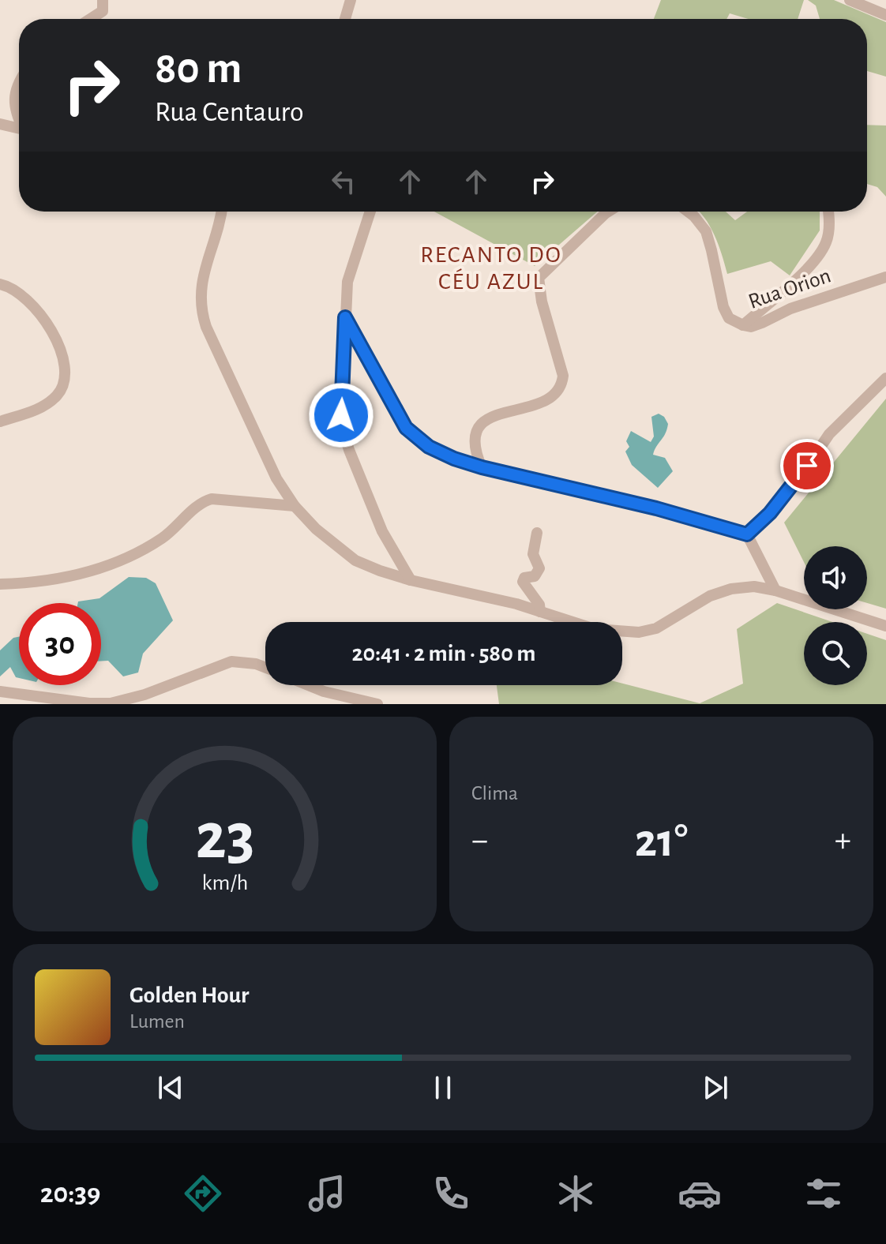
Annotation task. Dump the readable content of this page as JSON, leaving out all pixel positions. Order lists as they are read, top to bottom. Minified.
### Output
{"streets":{"street":["Rua Orion"]},"districts":["RECANTO DO CÉU AZUL"],"page":{"turn":["80 m","Rua Centauro"],"limit":"30","trip":"20:41 · 2 min · 580 m","tile":"Clima","heat":["−","21°","+"],"song":["Golden Hour","Lumen"],"tabs":"20:39","gauge":["23","km/h"]}}
